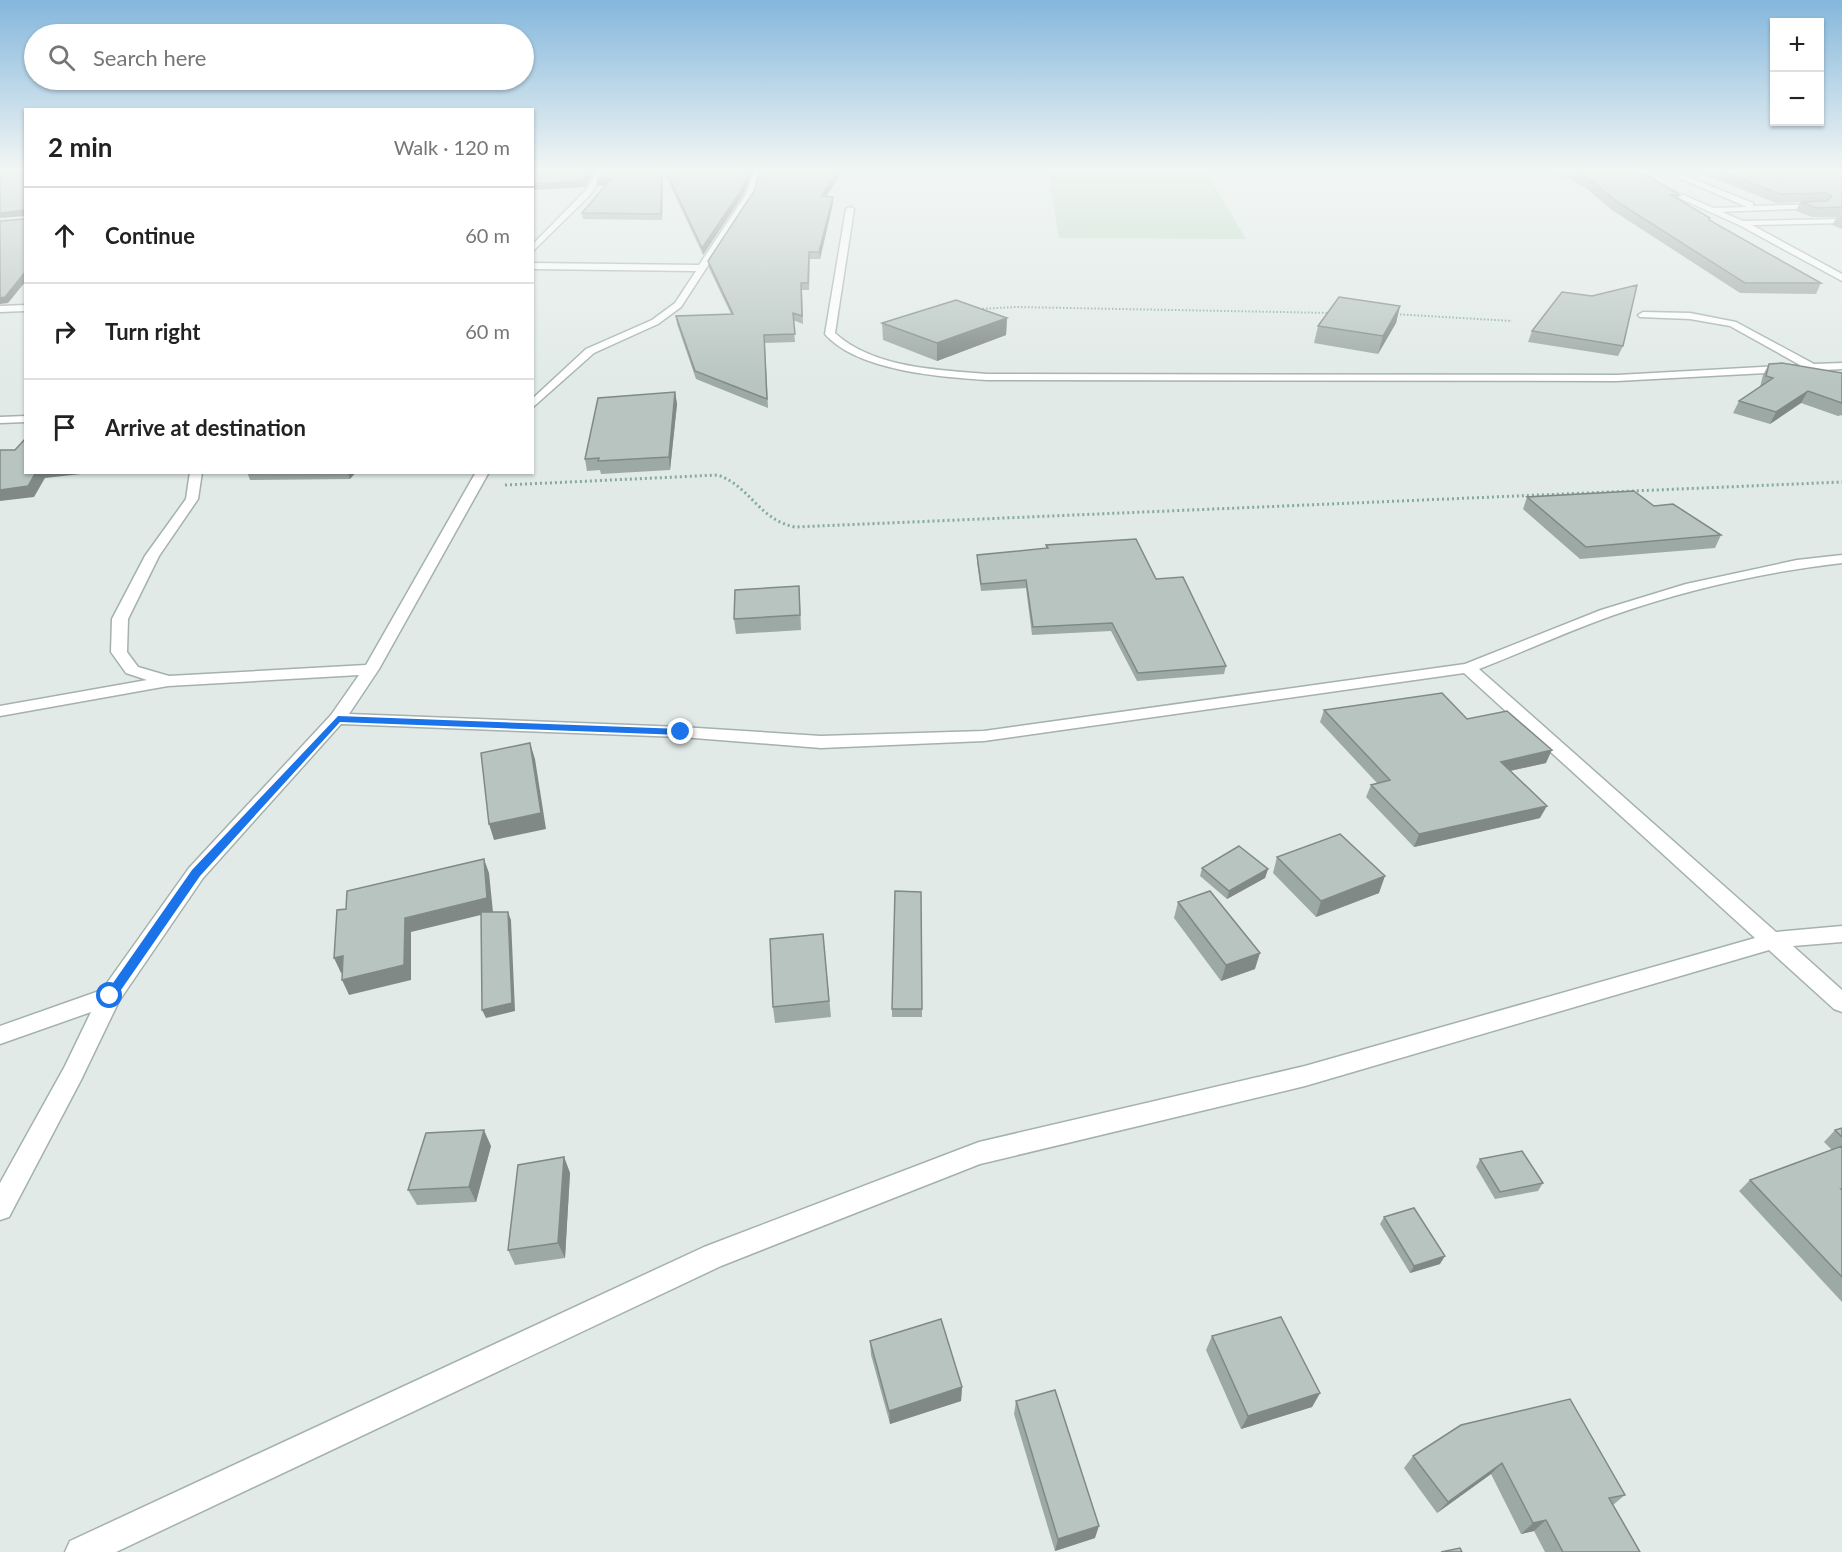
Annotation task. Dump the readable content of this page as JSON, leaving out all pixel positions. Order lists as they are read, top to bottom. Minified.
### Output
{"page":{"map_buttons":["+","−"],"search":"Search here","heading":["2 min","Walk · 120 m"],"list":[["Continue","60 m"],["Turn right","60 m"],"Arrive at destination"]}}
